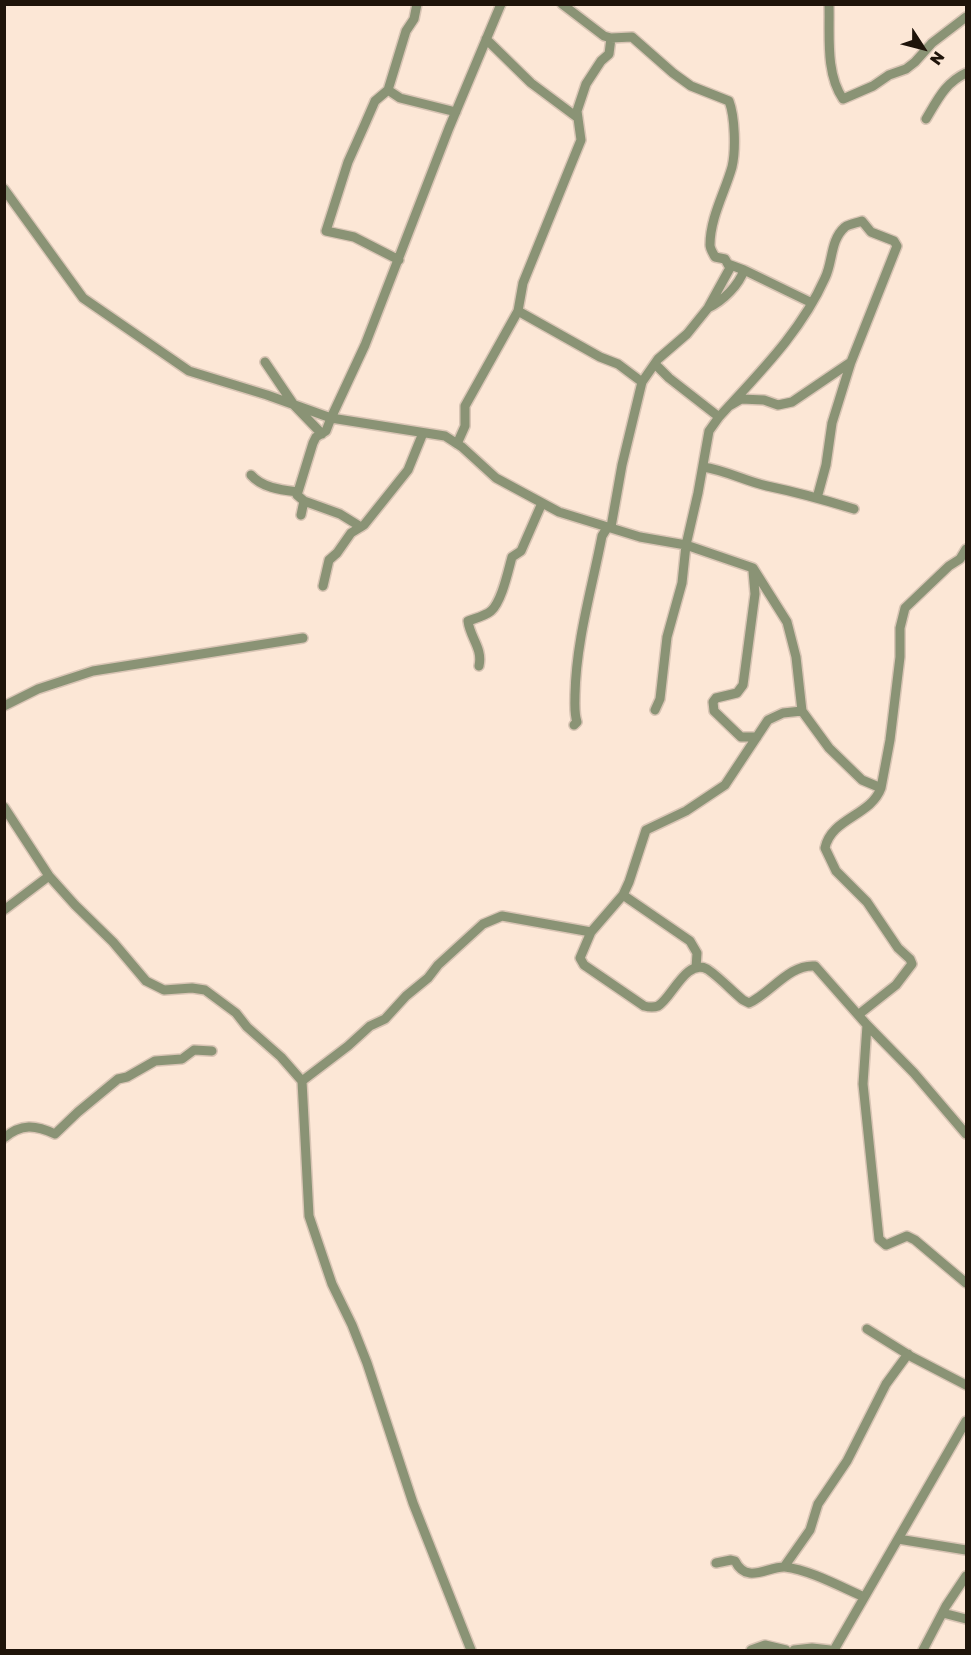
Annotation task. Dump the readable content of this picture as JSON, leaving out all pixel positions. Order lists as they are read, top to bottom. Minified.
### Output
{"north":"bottom right"}
